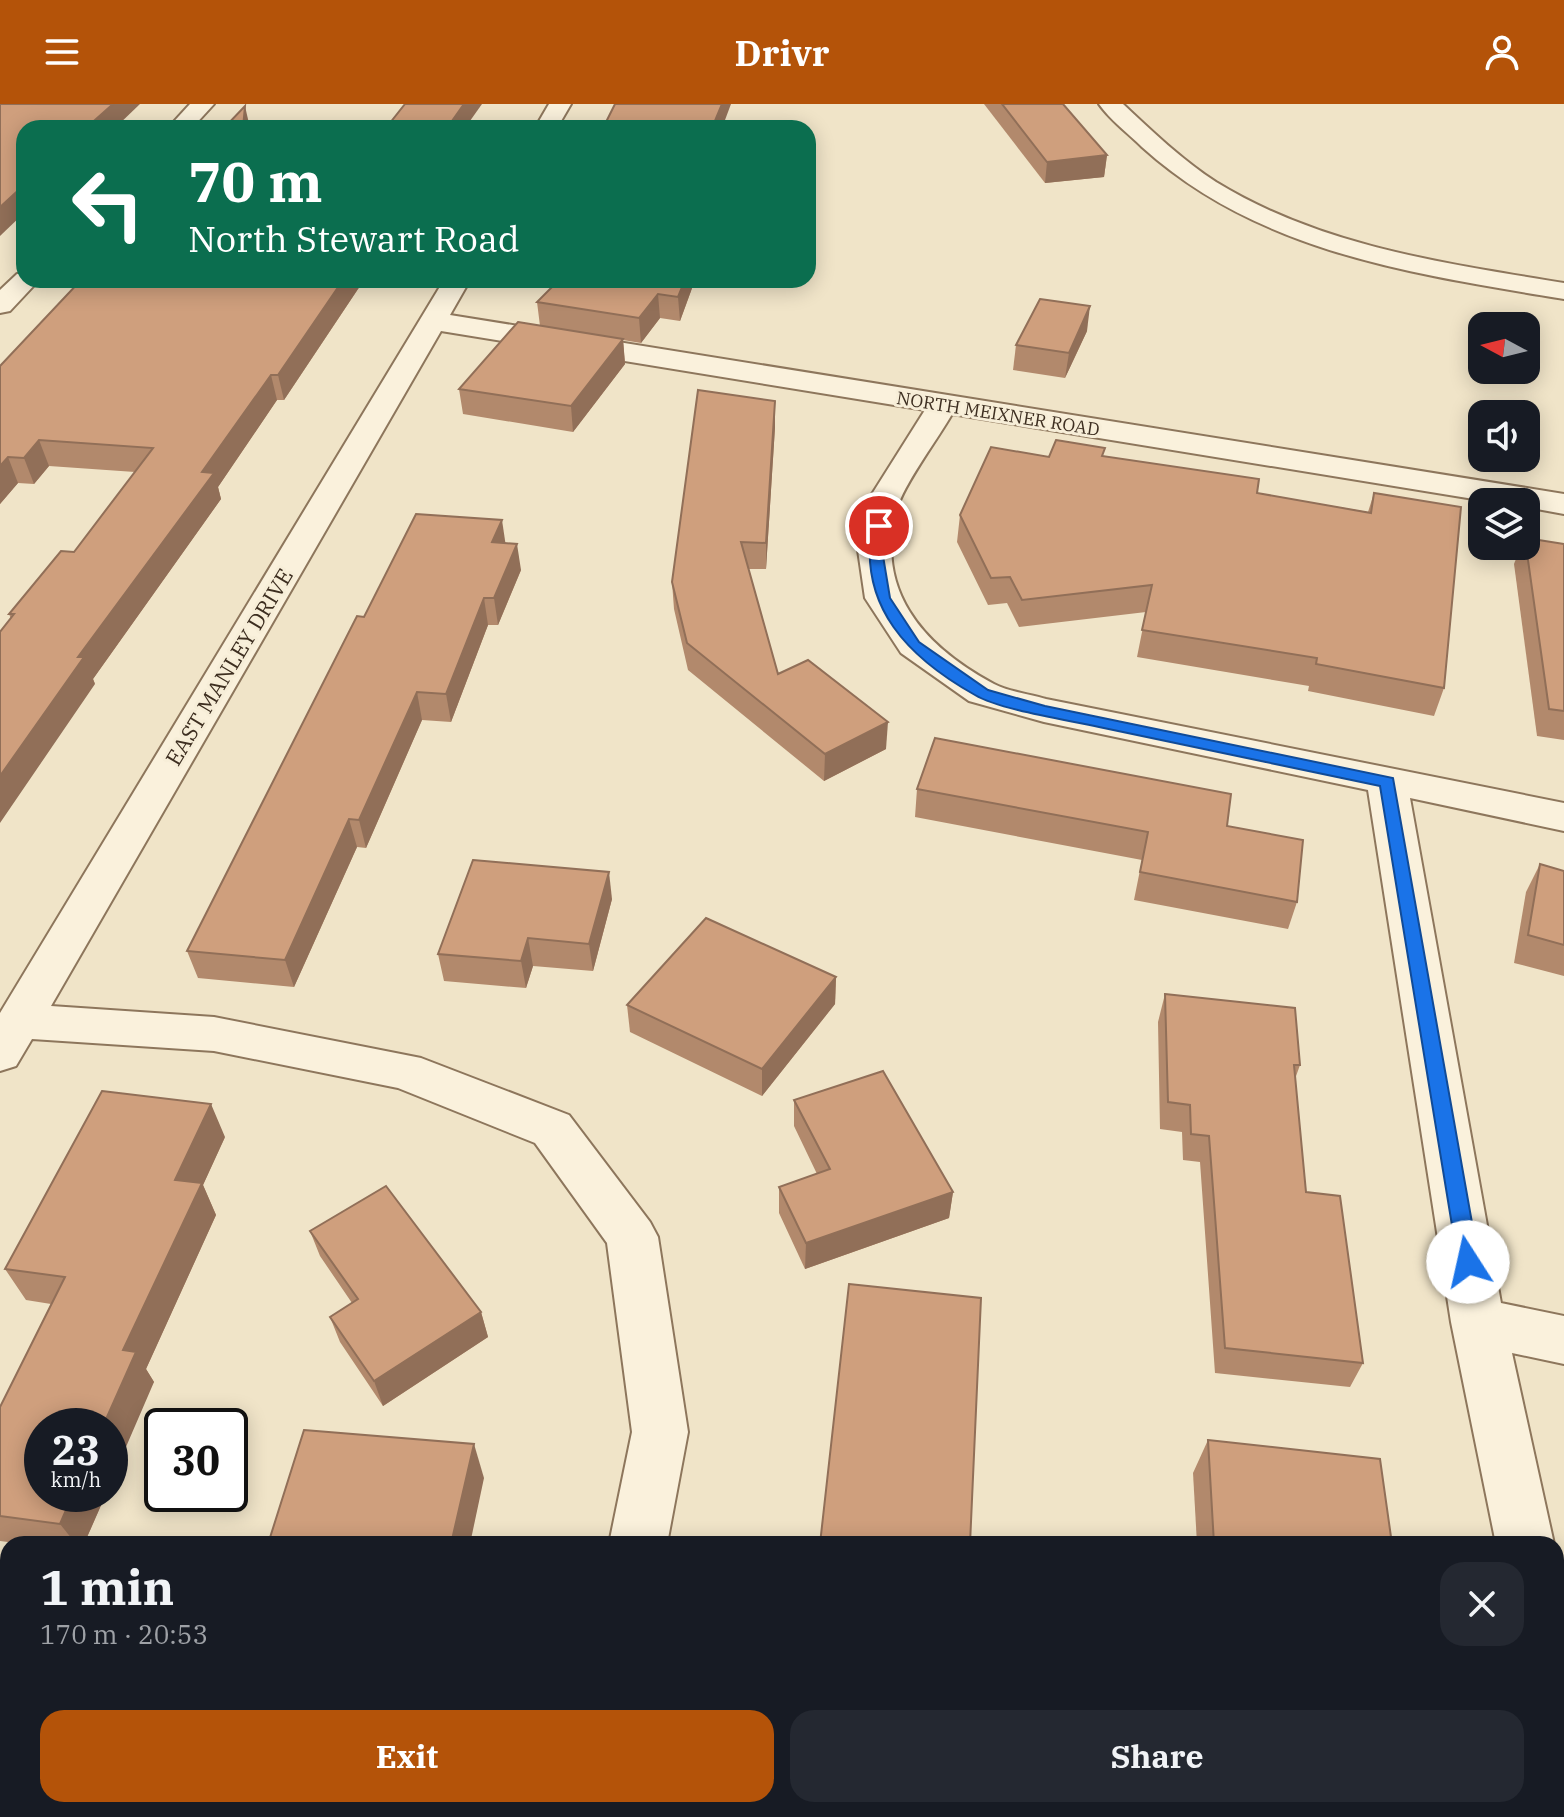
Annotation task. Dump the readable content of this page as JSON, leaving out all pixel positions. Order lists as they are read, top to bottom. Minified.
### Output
{"streets":{"street":["NORTH MEIXNER ROAD","EAST MANLEY DRIVE"]},"crossings":[["NORTH MEIXNER ROAD","EAST MANLEY DRIVE"]],"north":"left","page":{"header":"Drivr","turn":["70 m","North Stewart Road"],"speed":"23 km/h","limit":"30","heading":["1 min","170 m · 20:53"],"buttons":["Exit","Share"]}}
